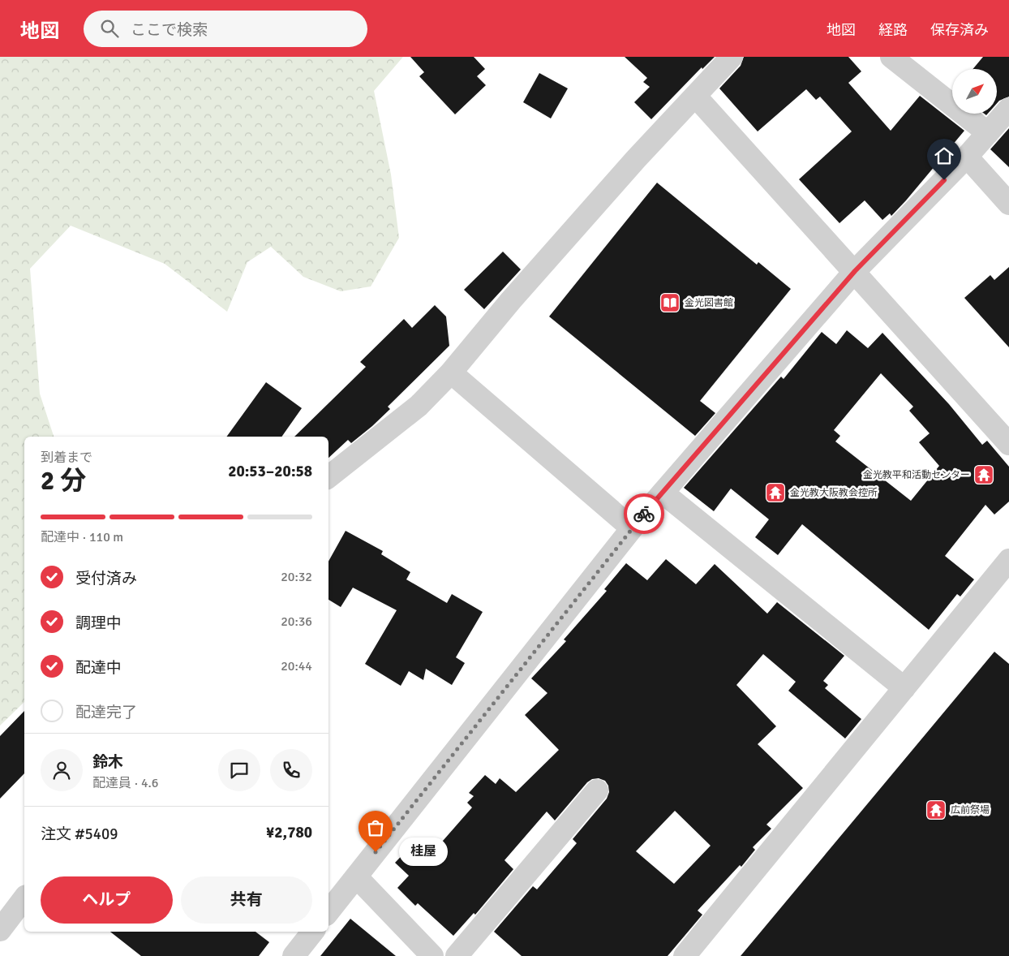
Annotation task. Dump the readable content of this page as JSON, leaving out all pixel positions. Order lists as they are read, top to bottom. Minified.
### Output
{"places":{"library":["金光図書館"],"temple":["金光教平和活動センター","金光教大阪教会控所","広前祭場"],"other":["桂屋"]},"north":"top right","page":{"header":"地図","search":"ここで検索","nav":["地図","経路","保存済み"],"heading":["2 分","到着まで","20:53–20:58"],"panel":["鈴木","配達員 · 4.6","注文 #5409","¥2,780"],"bar":"配達中 · 110 m","list":[["受付済み","20:32"],["調理中","20:36"],["配達中","20:44"],"配達完了"],"bubble":"桂屋","buttons":["ヘルプ","共有"]}}
